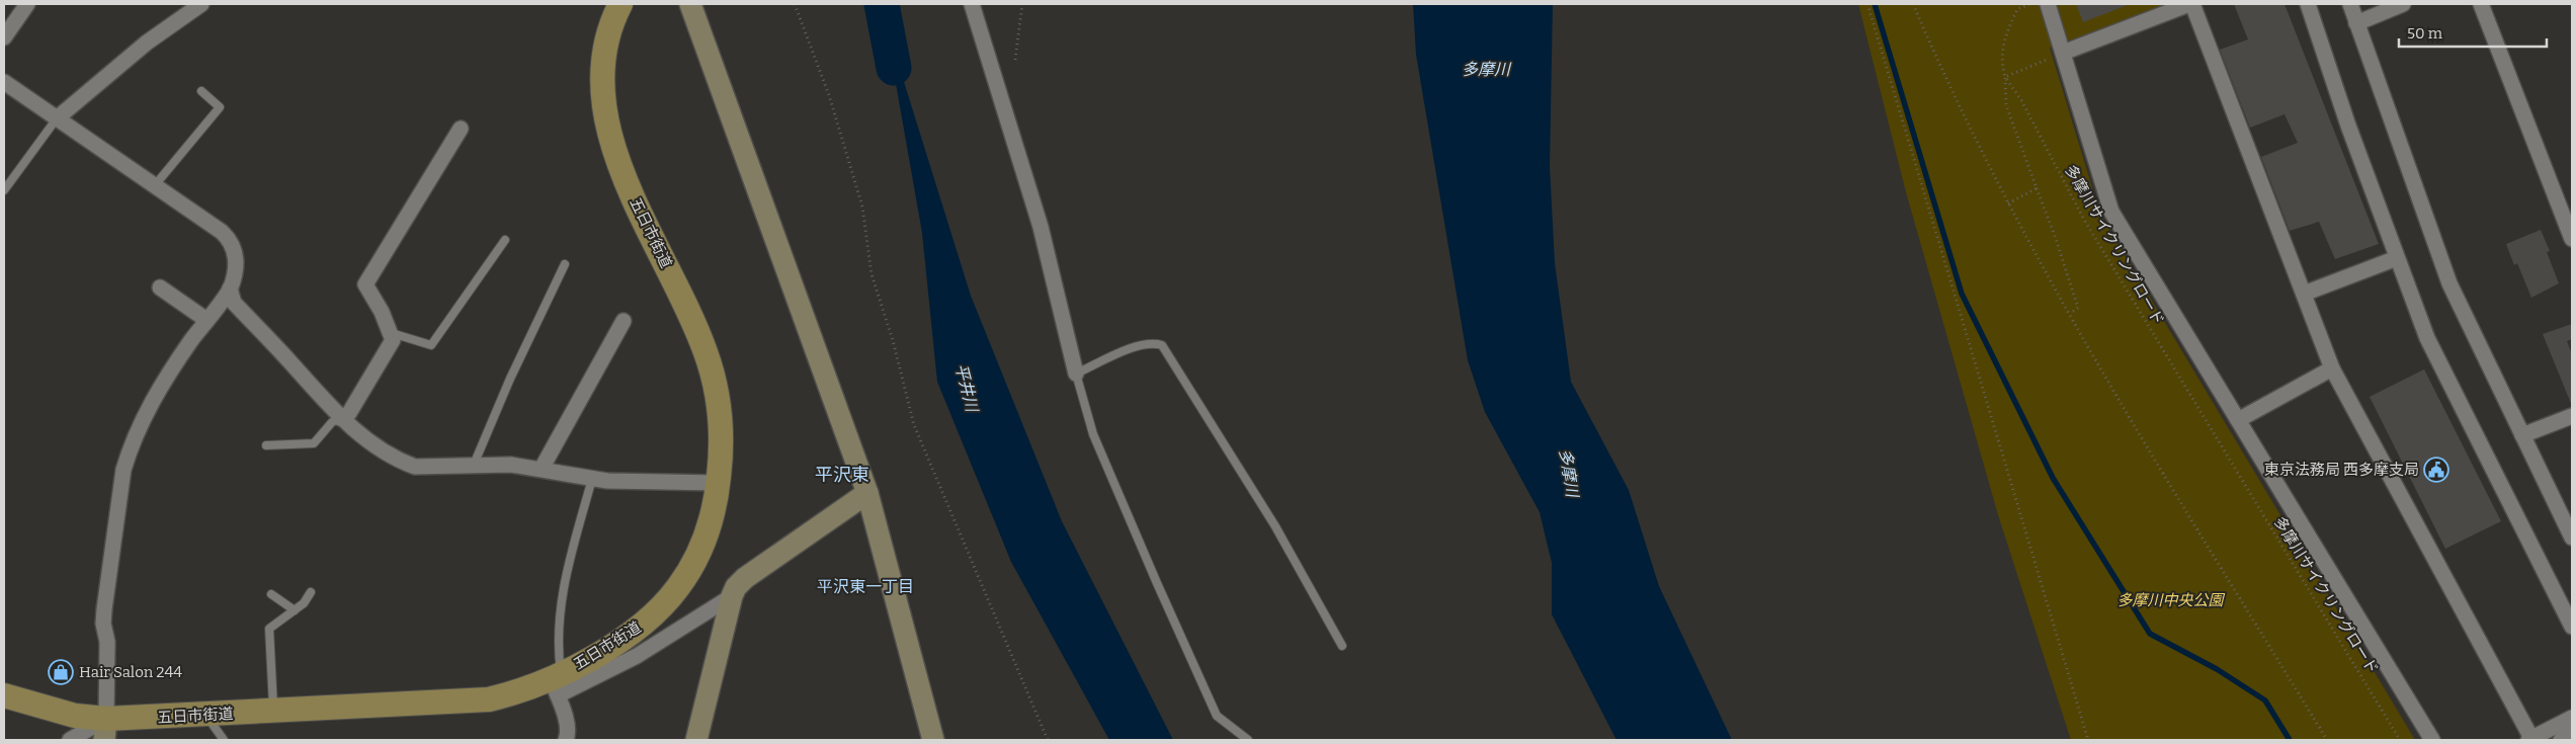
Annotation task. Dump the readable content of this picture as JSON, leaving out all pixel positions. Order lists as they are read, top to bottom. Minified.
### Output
{"streets":{"main road":["五日市街道"],"path":["多摩川サイクリングロード"]},"districts":["平沢東","平沢東一丁目"],"water":["多摩川","平井川"],"parks":["多摩川中央公園"],"places":{"public building":["東京法務局 西多摩支局"],"shop":["Hair Salon 244"]},"scale_bar":"50 m"}
